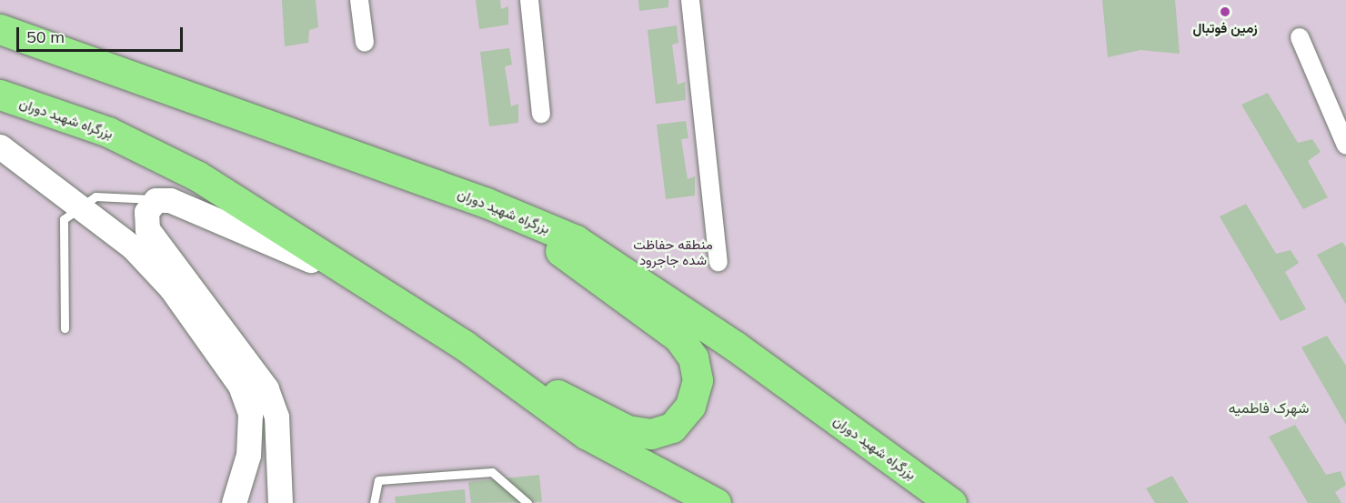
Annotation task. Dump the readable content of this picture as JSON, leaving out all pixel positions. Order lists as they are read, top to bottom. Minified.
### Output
{"streets":{"highway":["بزرگراه شهید دوران"]},"districts":["شهرک فاطمیه"],"parks":["منطقه حفاظت شده جاجرود"],"places":["زمین فوتبال"],"scale_bar":"50 m"}
